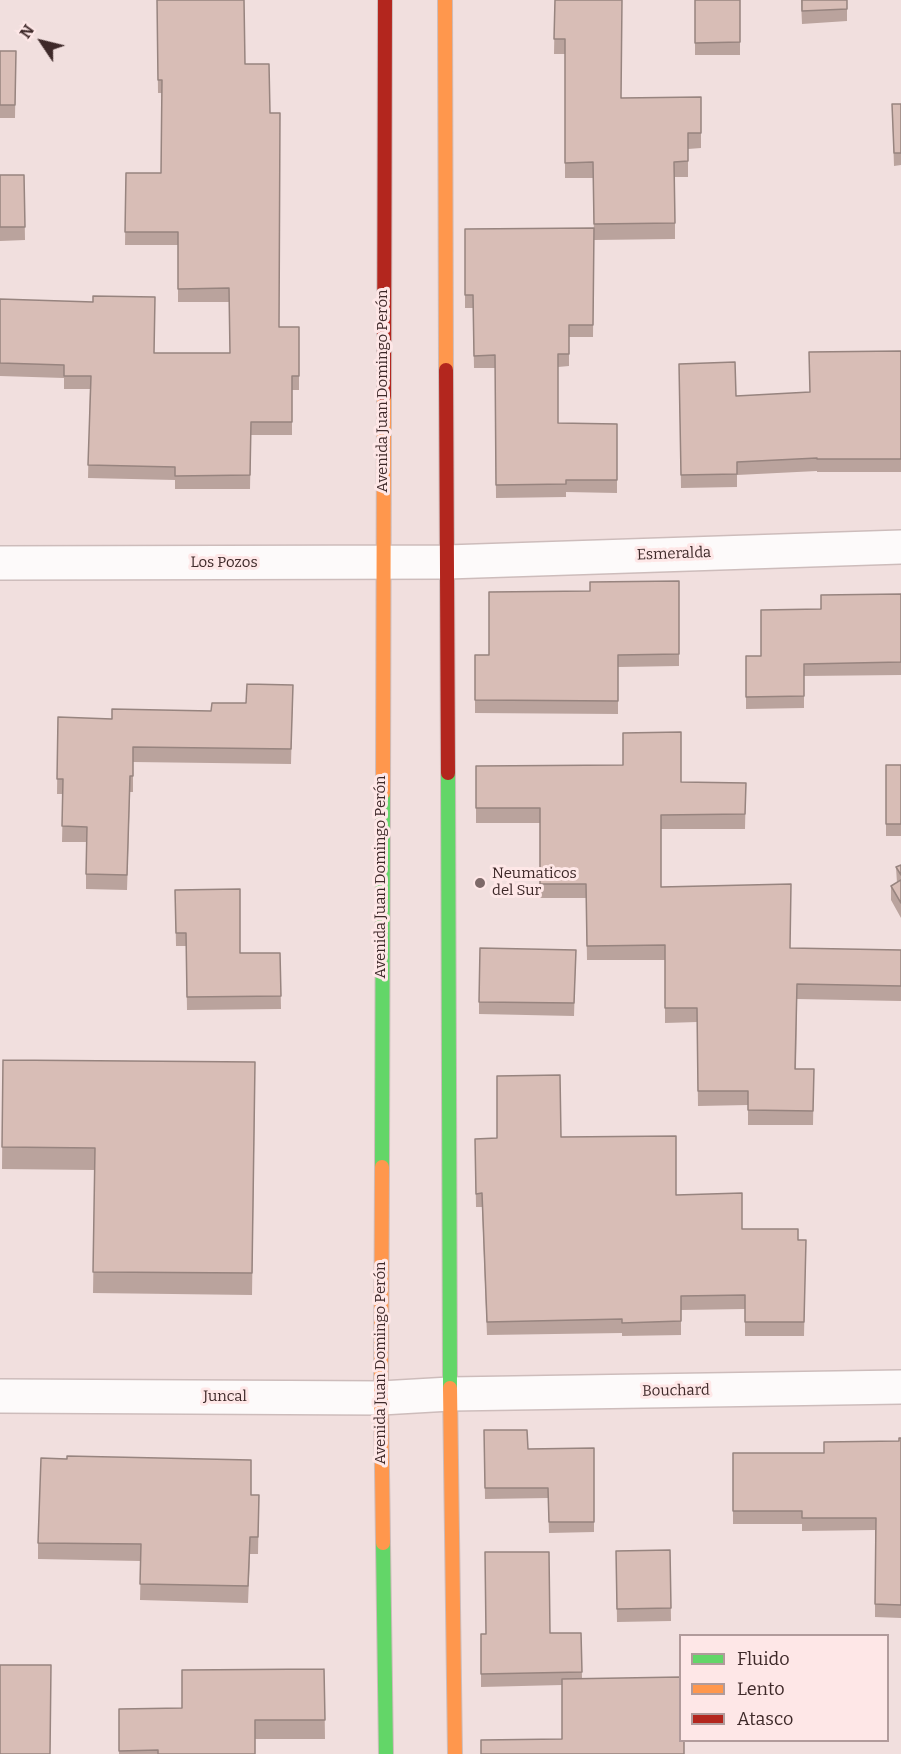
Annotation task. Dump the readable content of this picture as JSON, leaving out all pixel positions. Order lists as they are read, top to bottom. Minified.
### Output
{"streets":{"main road":["Avenida Juan Domingo Perón"],"street":["Esmeralda","Los Pozos","Bouchard","Juncal"]},"crossings":[["Avenida Juan Domingo Perón","Los Pozos"],["Avenida Juan Domingo Perón","Juncal"],["Esmeralda","Los Pozos"],["Bouchard","Juncal"]],"places":["Neumaticos del Sur"],"legend":["Fluido","Lento","Atasco"],"north":"top left"}
